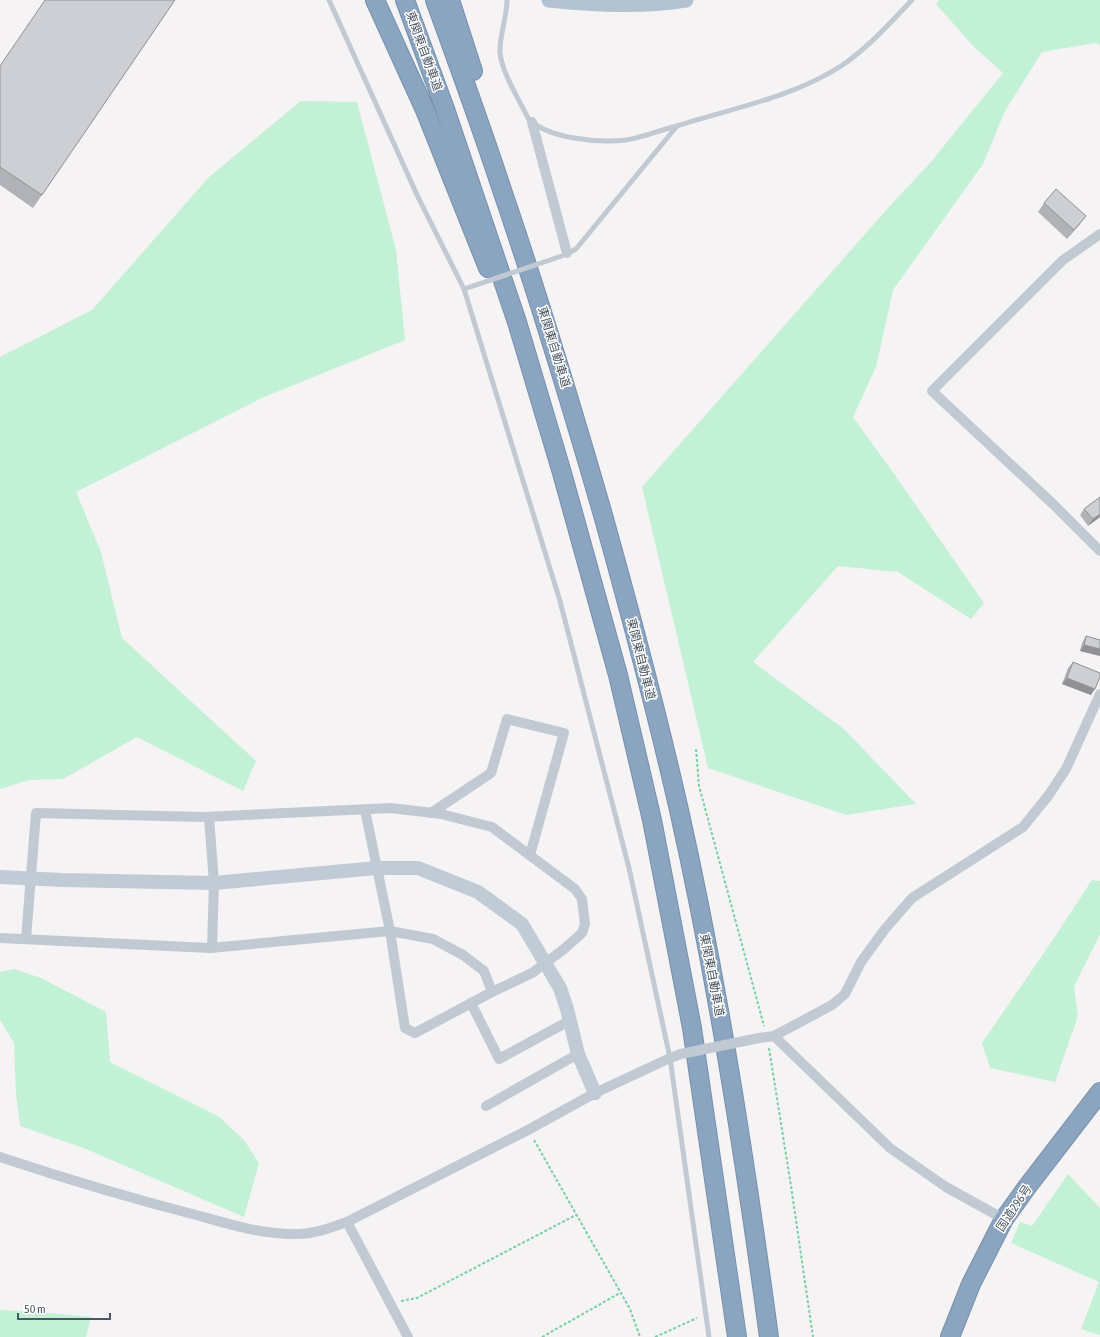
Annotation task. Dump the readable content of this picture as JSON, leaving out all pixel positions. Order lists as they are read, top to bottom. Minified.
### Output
{"streets":{"highway":["東関東自動車道","国道296号"]},"scale_bar":"50 m"}
